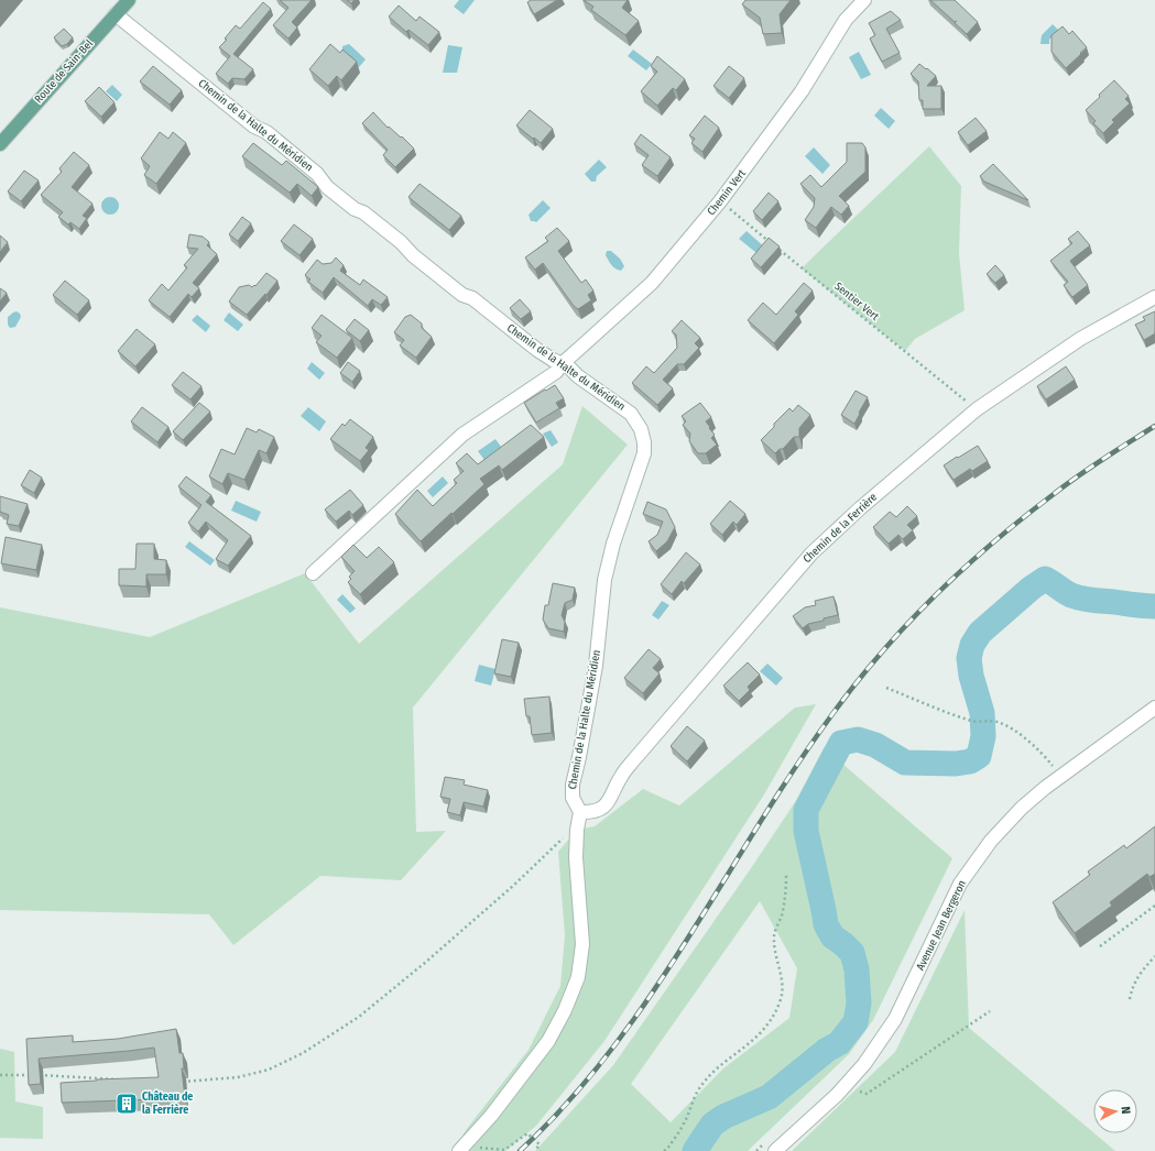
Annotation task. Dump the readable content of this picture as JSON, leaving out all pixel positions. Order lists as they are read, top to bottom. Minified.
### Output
{"streets":{"main road":["Route de Sain-Bel"],"street":["Chemin de la Halte du Méridien","Chemin Vert","Chemin de la Ferrière","Avenue Jean Bergeron"],"path":["Sentier Vert"]},"crossings":[["Route de Sain-Bel","Chemin de la Halte du Méridien"],["Chemin de la Halte du Méridien","Chemin Vert"],["Chemin de la Halte du Méridien","Chemin de la Ferrière"],["Sentier Vert","Chemin de la Ferrière"]],"places":{"building":["Château de la Ferrière"]},"north":"right"}
